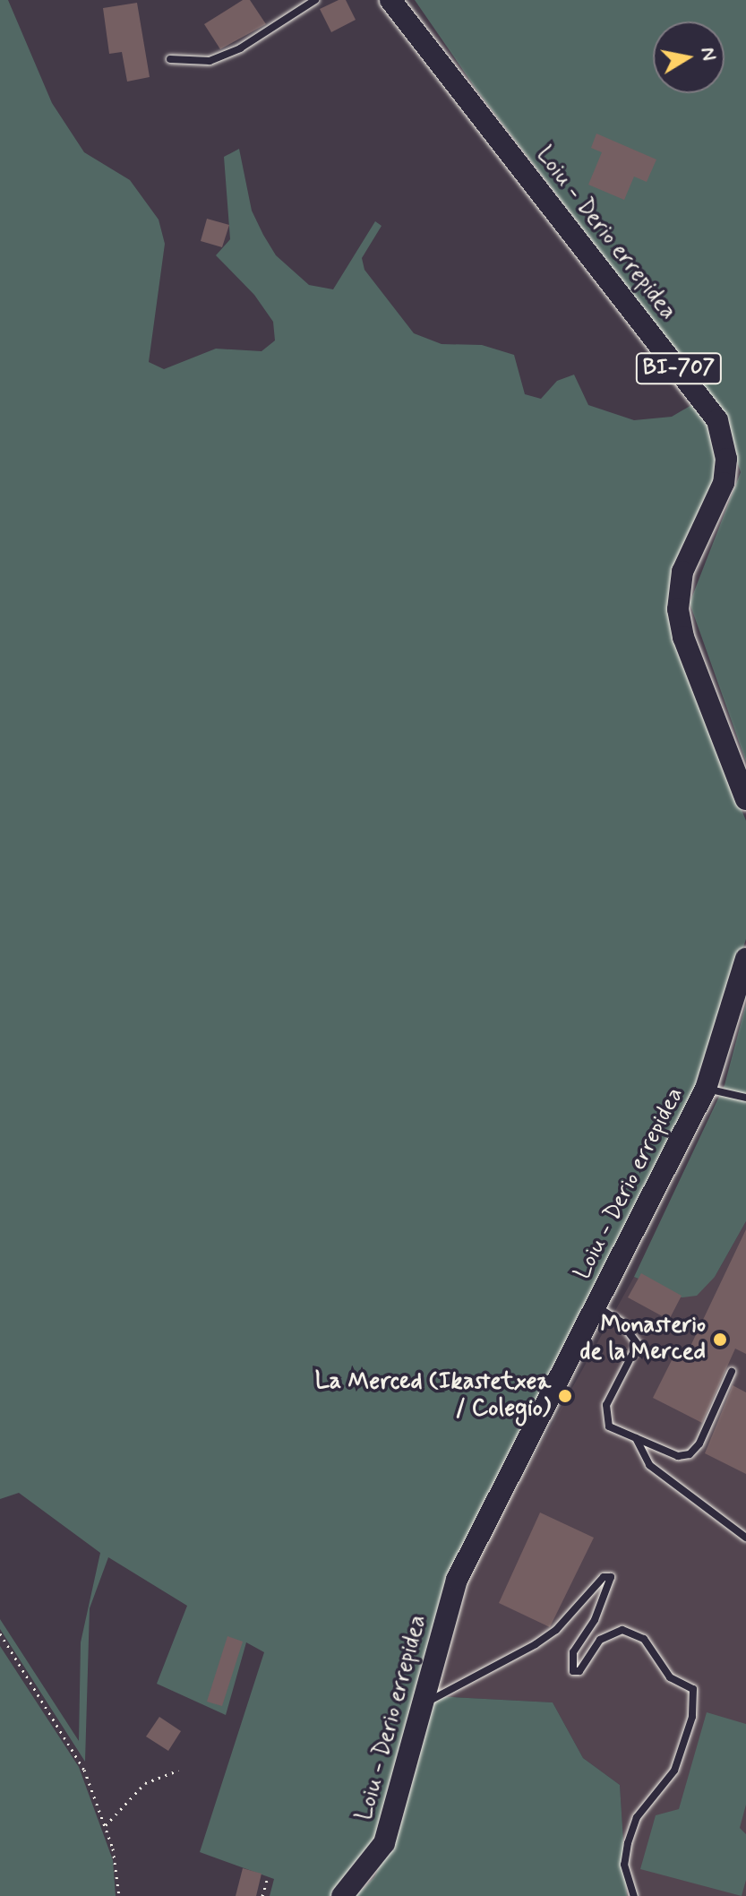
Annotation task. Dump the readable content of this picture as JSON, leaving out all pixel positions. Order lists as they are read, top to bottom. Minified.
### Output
{"streets":{"main road":["Loiu - Derio errepidea","BI-707"]},"places":["Monasterio de la Merced","La Merced (Ikastetxea / Colegio)"],"north":"right"}
